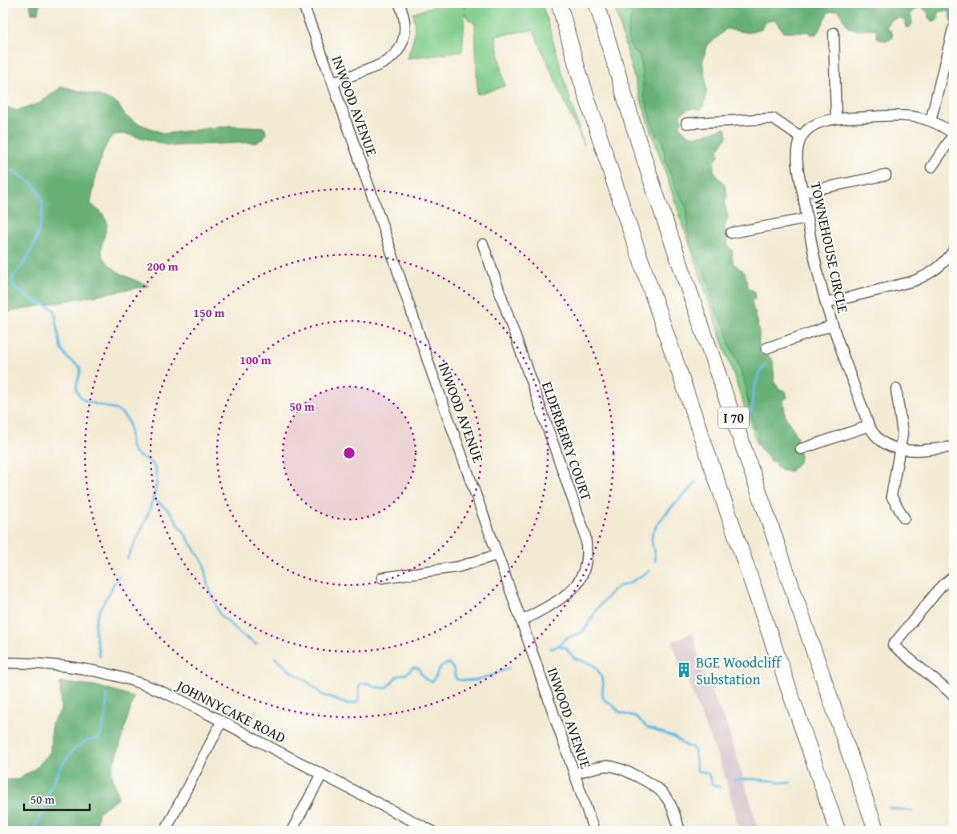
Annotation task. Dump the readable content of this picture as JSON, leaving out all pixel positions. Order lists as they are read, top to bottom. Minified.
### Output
{"streets":{"highway":["I 70"],"street":["INWOOD AVENUE","TOWNEHOUSE CIRCLE","ELDERBERRY COURT","JOHNNYCAKE ROAD"]},"crossings":[["INWOOD AVENUE","ELDERBERRY COURT"]],"places":{"building":["BGE Woodcliff Substation"]},"scale_bar":"50 m","rings":["200 m","150 m","100 m","50 m"]}
